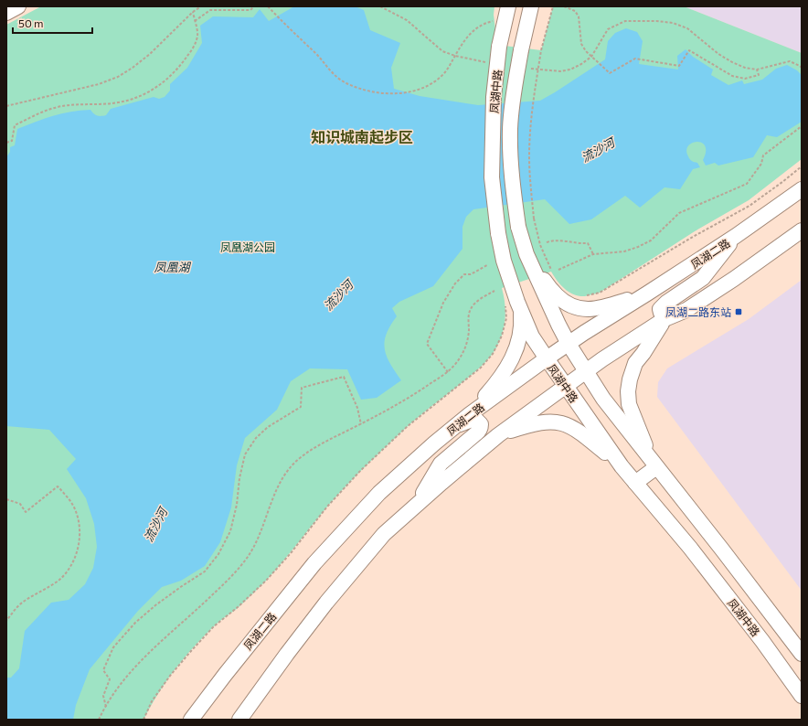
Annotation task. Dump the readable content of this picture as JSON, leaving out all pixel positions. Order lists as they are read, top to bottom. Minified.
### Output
{"streets":{"street":["凤湖中路","凤湖二路"]},"crossings":[["凤湖中路","凤湖二路"]],"districts":["知识城南起步区"],"water":["流沙河","凤凰湖"],"parks":["凤凰湖公园"],"places":{"transit":["凤湖二路东站"]},"scale_bar":"50 m"}
